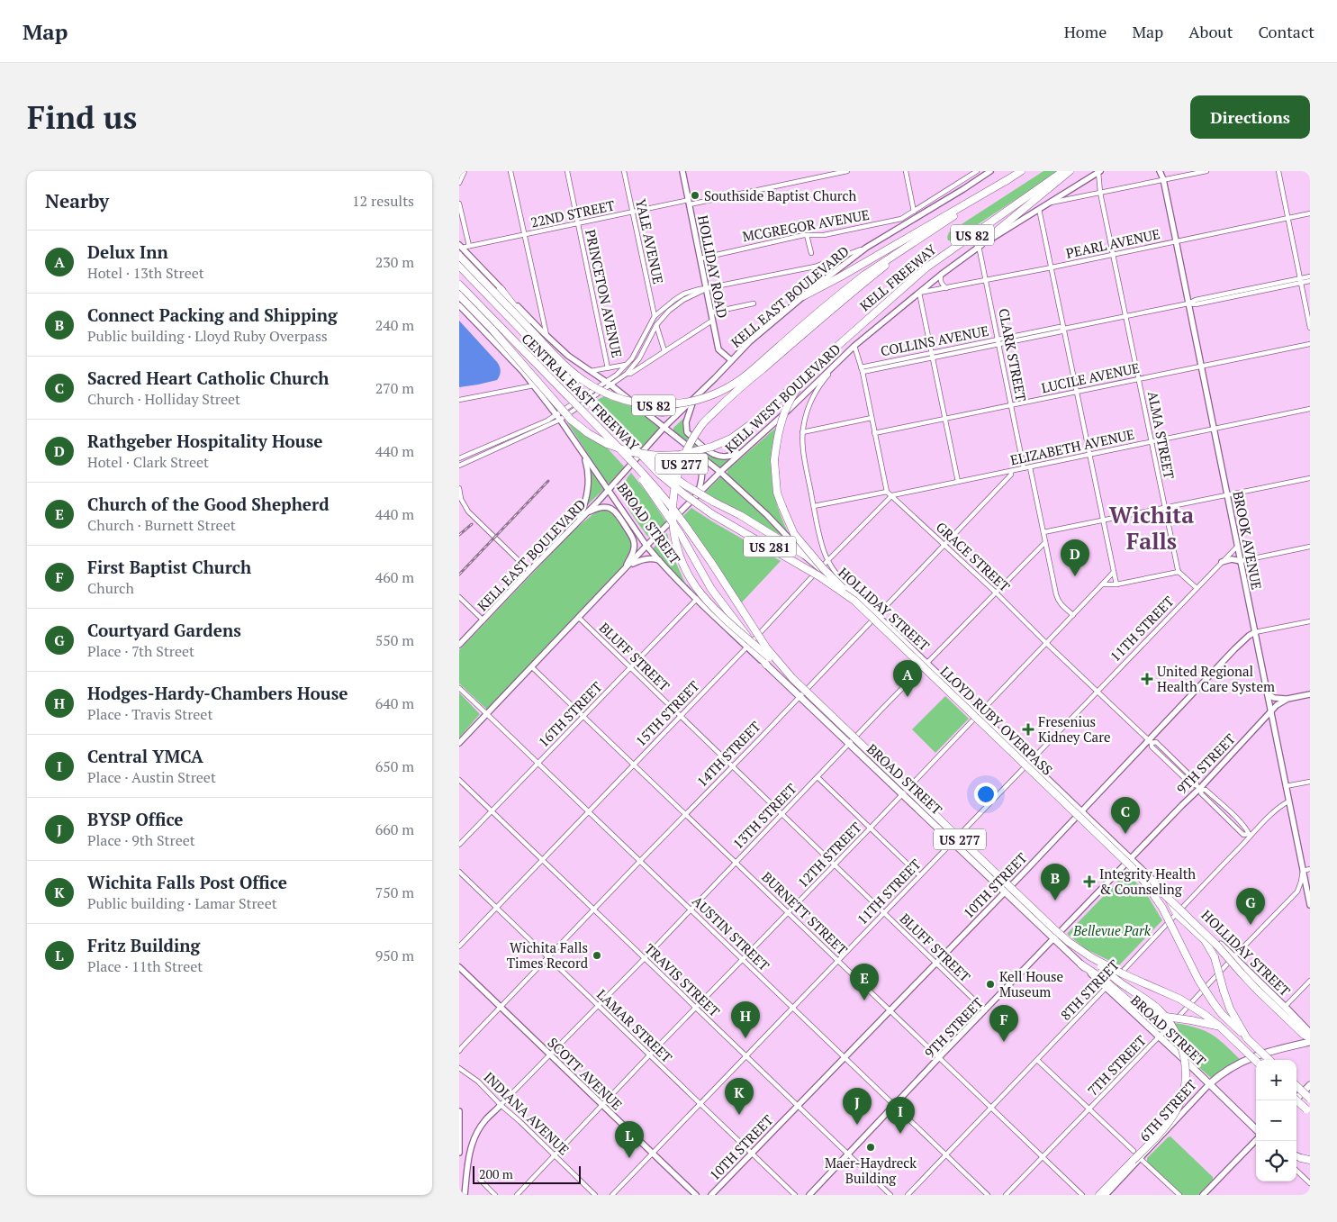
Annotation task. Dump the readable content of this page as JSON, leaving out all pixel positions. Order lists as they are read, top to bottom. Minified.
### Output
{"streets":{"highway":["US 82","KELL FREEWAY","CENTRAL EAST FREEWAY","US 277","US 281","LLOYD RUBY OVERPASS"],"main road":["HOLLIDAY ROAD","KELL EAST BOULEVARD","KELL WEST BOULEVARD","BROAD STREET","BROOK AVENUE","HOLLIDAY STREET","9TH STREET","10TH STREET","SCOTT AVENUE","6TH STREET"],"street":["22ND STREET","MCGREGOR AVENUE","YALE AVENUE","PEARL AVENUE","PRINCETON AVENUE","COLLINS AVENUE","CLARK STREET","LUCILE AVENUE","ALMA STREET","ELIZABETH AVENUE","GRACE STREET","11TH STREET","BLUFF STREET","15TH STREET","16TH STREET","14TH STREET","13TH STREET","12TH STREET","BURNETT STREET","AUSTIN STREET","TRAVIS STREET","8TH STREET","LAMAR STREET","7TH STREET","INDIANA AVENUE"]},"crossings":[["22ND STREET","YALE AVENUE"],["22ND STREET","HOLLIDAY ROAD"],["22ND STREET","PRINCETON AVENUE"],["22ND STREET","CENTRAL EAST FREEWAY"],["MCGREGOR AVENUE","HOLLIDAY ROAD"],["US 82","KELL FREEWAY"],["US 82","US 277"],["PEARL AVENUE","CLARK STREET"],["PEARL AVENUE","KELL WEST BOULEVARD"],["PEARL AVENUE","ALMA STREET"],["PEARL AVENUE","BROOK AVENUE"],["HOLLIDAY ROAD","KELL EAST BOULEVARD"],["KELL FREEWAY","US 277"],["KELL EAST BOULEVARD","BROAD STREET"],["KELL EAST BOULEVARD","HOLLIDAY STREET"],["COLLINS AVENUE","CLARK STREET"],["COLLINS AVENUE","ALMA STREET"],["COLLINS AVENUE","BROOK AVENUE"],["CLARK STREET","LUCILE AVENUE"],["CLARK STREET","KELL WEST BOULEVARD"],["CLARK STREET","ELIZABETH AVENUE"],["LUCILE AVENUE","ALMA STREET"],["LUCILE AVENUE","BROOK AVENUE"],["CENTRAL EAST FREEWAY","US 277"],["CENTRAL EAST FREEWAY","BROAD STREET"],["CENTRAL EAST FREEWAY","HOLLIDAY STREET"],["CENTRAL EAST FREEWAY","LLOYD RUBY OVERPASS"],["KELL WEST BOULEVARD","ALMA STREET"],["KELL WEST BOULEVARD","BROAD STREET"],["KELL WEST BOULEVARD","HOLLIDAY STREET"],["KELL WEST BOULEVARD","BLUFF STREET"],["KELL WEST BOULEVARD","BURNETT STREET"],["KELL WEST BOULEVARD","AUSTIN STREET"],["ALMA STREET","ELIZABETH AVENUE"],["ELIZABETH AVENUE","BROOK AVENUE"],["ELIZABETH AVENUE","GRACE STREET"],["ELIZABETH AVENUE","15TH STREET"],["ELIZABETH AVENUE","14TH STREET"],["BROAD STREET","11TH STREET"],["BROAD STREET","15TH STREET"],["BROAD STREET","16TH STREET"],["BROAD STREET","14TH STREET"],["BROAD STREET","9TH STREET"],["BROAD STREET","13TH STREET"],["BROAD STREET","12TH STREET"],["BROAD STREET","10TH STREET"],["BROAD STREET","8TH STREET"],["BROAD STREET","7TH STREET"],["BROAD STREET","6TH STREET"],["BROOK AVENUE","11TH STREET"],["BROOK AVENUE","9TH STREET"],["BROOK AVENUE","10TH STREET"],["BROOK AVENUE","8TH STREET"],["BROOK AVENUE","7TH STREET"],["GRACE STREET","11TH STREET"],["GRACE STREET","15TH STREET"],["GRACE STREET","14TH STREET"],["GRACE STREET","9TH STREET"],["GRACE STREET","13TH STREET"],["GRACE STREET","12TH STREET"],["GRACE STREET","10TH STREET"],["GRACE STREET","8TH STREET"],["HOLLIDAY STREET","11TH STREET"],["HOLLIDAY STREET","15TH STREET"],["HOLLIDAY STREET","LLOYD RUBY OVERPASS"],["HOLLIDAY STREET","14TH STREET"],["HOLLIDAY STREET","9TH STREET"],["HOLLIDAY STREET","13TH STREET"],["HOLLIDAY STREET","12TH STREET"],["HOLLIDAY STREET","10TH STREET"],["HOLLIDAY STREET","8TH STREET"],["HOLLIDAY STREET","7TH STREET"],["11TH STREET","BLUFF STREET"],["11TH STREET","BURNETT STREET"],["11TH STREET","AUSTIN STREET"],["11TH STREET","TRAVIS STREET"],["11TH STREET","LAMAR STREET"],["11TH STREET","SCOTT AVENUE"],["BLUFF STREET","15TH STREET"],["BLUFF STREET","16TH STREET"],["BLUFF STREET","14TH STREET"],["BLUFF STREET","9TH STREET"],["BLUFF STREET","13TH STREET"],["BLUFF STREET","12TH STREET"],["BLUFF STREET","10TH STREET"],["15TH STREET","BURNETT STREET"],["15TH STREET","AUSTIN STREET"],["15TH STREET","TRAVIS STREET"],["15TH STREET","LAMAR STREET"],["16TH STREET","BURNETT STREET"],["16TH STREET","AUSTIN STREET"],["16TH STREET","TRAVIS STREET"],["14TH STREET","BURNETT STREET"],["14TH STREET","AUSTIN STREET"],["14TH STREET","TRAVIS STREET"],["14TH STREET","LAMAR STREET"],["14TH STREET","SCOTT AVENUE"],["9TH STREET","BURNETT STREET"],["9TH STREET","AUSTIN STREET"],["9TH STREET","TRAVIS STREET"],["13TH STREET","BURNETT STREET"],["13TH STREET","AUSTIN STREET"],["13TH STREET","TRAVIS STREET"],["13TH STREET","LAMAR STREET"],["13TH STREET","SCOTT AVENUE"],["13TH STREET","INDIANA AVENUE"],["12TH STREET","BURNETT STREET"],["12TH STREET","AUSTIN STREET"],["12TH STREET","TRAVIS STREET"],["12TH STREET","LAMAR STREET"],["12TH STREET","SCOTT AVENUE"],["12TH STREET","INDIANA AVENUE"],["10TH STREET","BURNETT STREET"],["10TH STREET","AUSTIN STREET"],["10TH STREET","TRAVIS STREET"],["10TH STREET","LAMAR STREET"],["BURNETT STREET","8TH STREET"],["BURNETT STREET","7TH STREET"],["AUSTIN STREET","8TH STREET"]],"districts":["Wichita Falls"],"parks":["Bellevue Park"],"places":{"other":["Southside Baptist Church","Wichita Falls Times Record","Kell House Museum","Maer-Haydreck Building"],"health":["United Regional Health Care System","Fresenius Kidney Care","Integrity Health & Counseling"]},"scale_bar":"200 m","page":{"header":"Map","nav":["Home","Map","About","Contact"],"buttons":"Directions","title":"Find us","heading":["Nearby","12 results"],"list":[{"mark":"A","name":"Delux Inn","note":"Hotel · 13th Street","value":"230 m"},{"mark":"B","name":"Connect Packing and Shipping","note":"Public building · Lloyd Ruby Overpass","value":"240 m"},{"mark":"C","name":"Sacred Heart Catholic Church","note":"Church · Holliday Street","value":"270 m"},{"mark":"D","name":"Rathgeber Hospitality House","note":"Hotel · Clark Street","value":"440 m"},{"mark":"E","name":"Church of the Good Shepherd","note":"Church · Burnett Street","value":"440 m"},{"mark":"F","name":"First Baptist Church","note":"Church","value":"460 m"},{"mark":"G","name":"Courtyard Gardens","note":"Place · 7th Street","value":"550 m"},{"mark":"H","name":"Hodges-Hardy-Chambers House","note":"Place · Travis Street","value":"640 m"},{"mark":"I","name":"Central YMCA","note":"Place · Austin Street","value":"650 m"},{"mark":"J","name":"BYSP Office","note":"Place · 9th Street","value":"660 m"},{"mark":"K","name":"Wichita Falls Post Office","note":"Public building · Lamar Street","value":"750 m"},{"mark":"L","name":"Fritz Building","note":"Place · 11th Street","value":"950 m"}],"pins":["D","A","C","B","G","E","H","F","K","J","I","L"],"map_buttons":["+","−"],"scale":"200 m"}}
